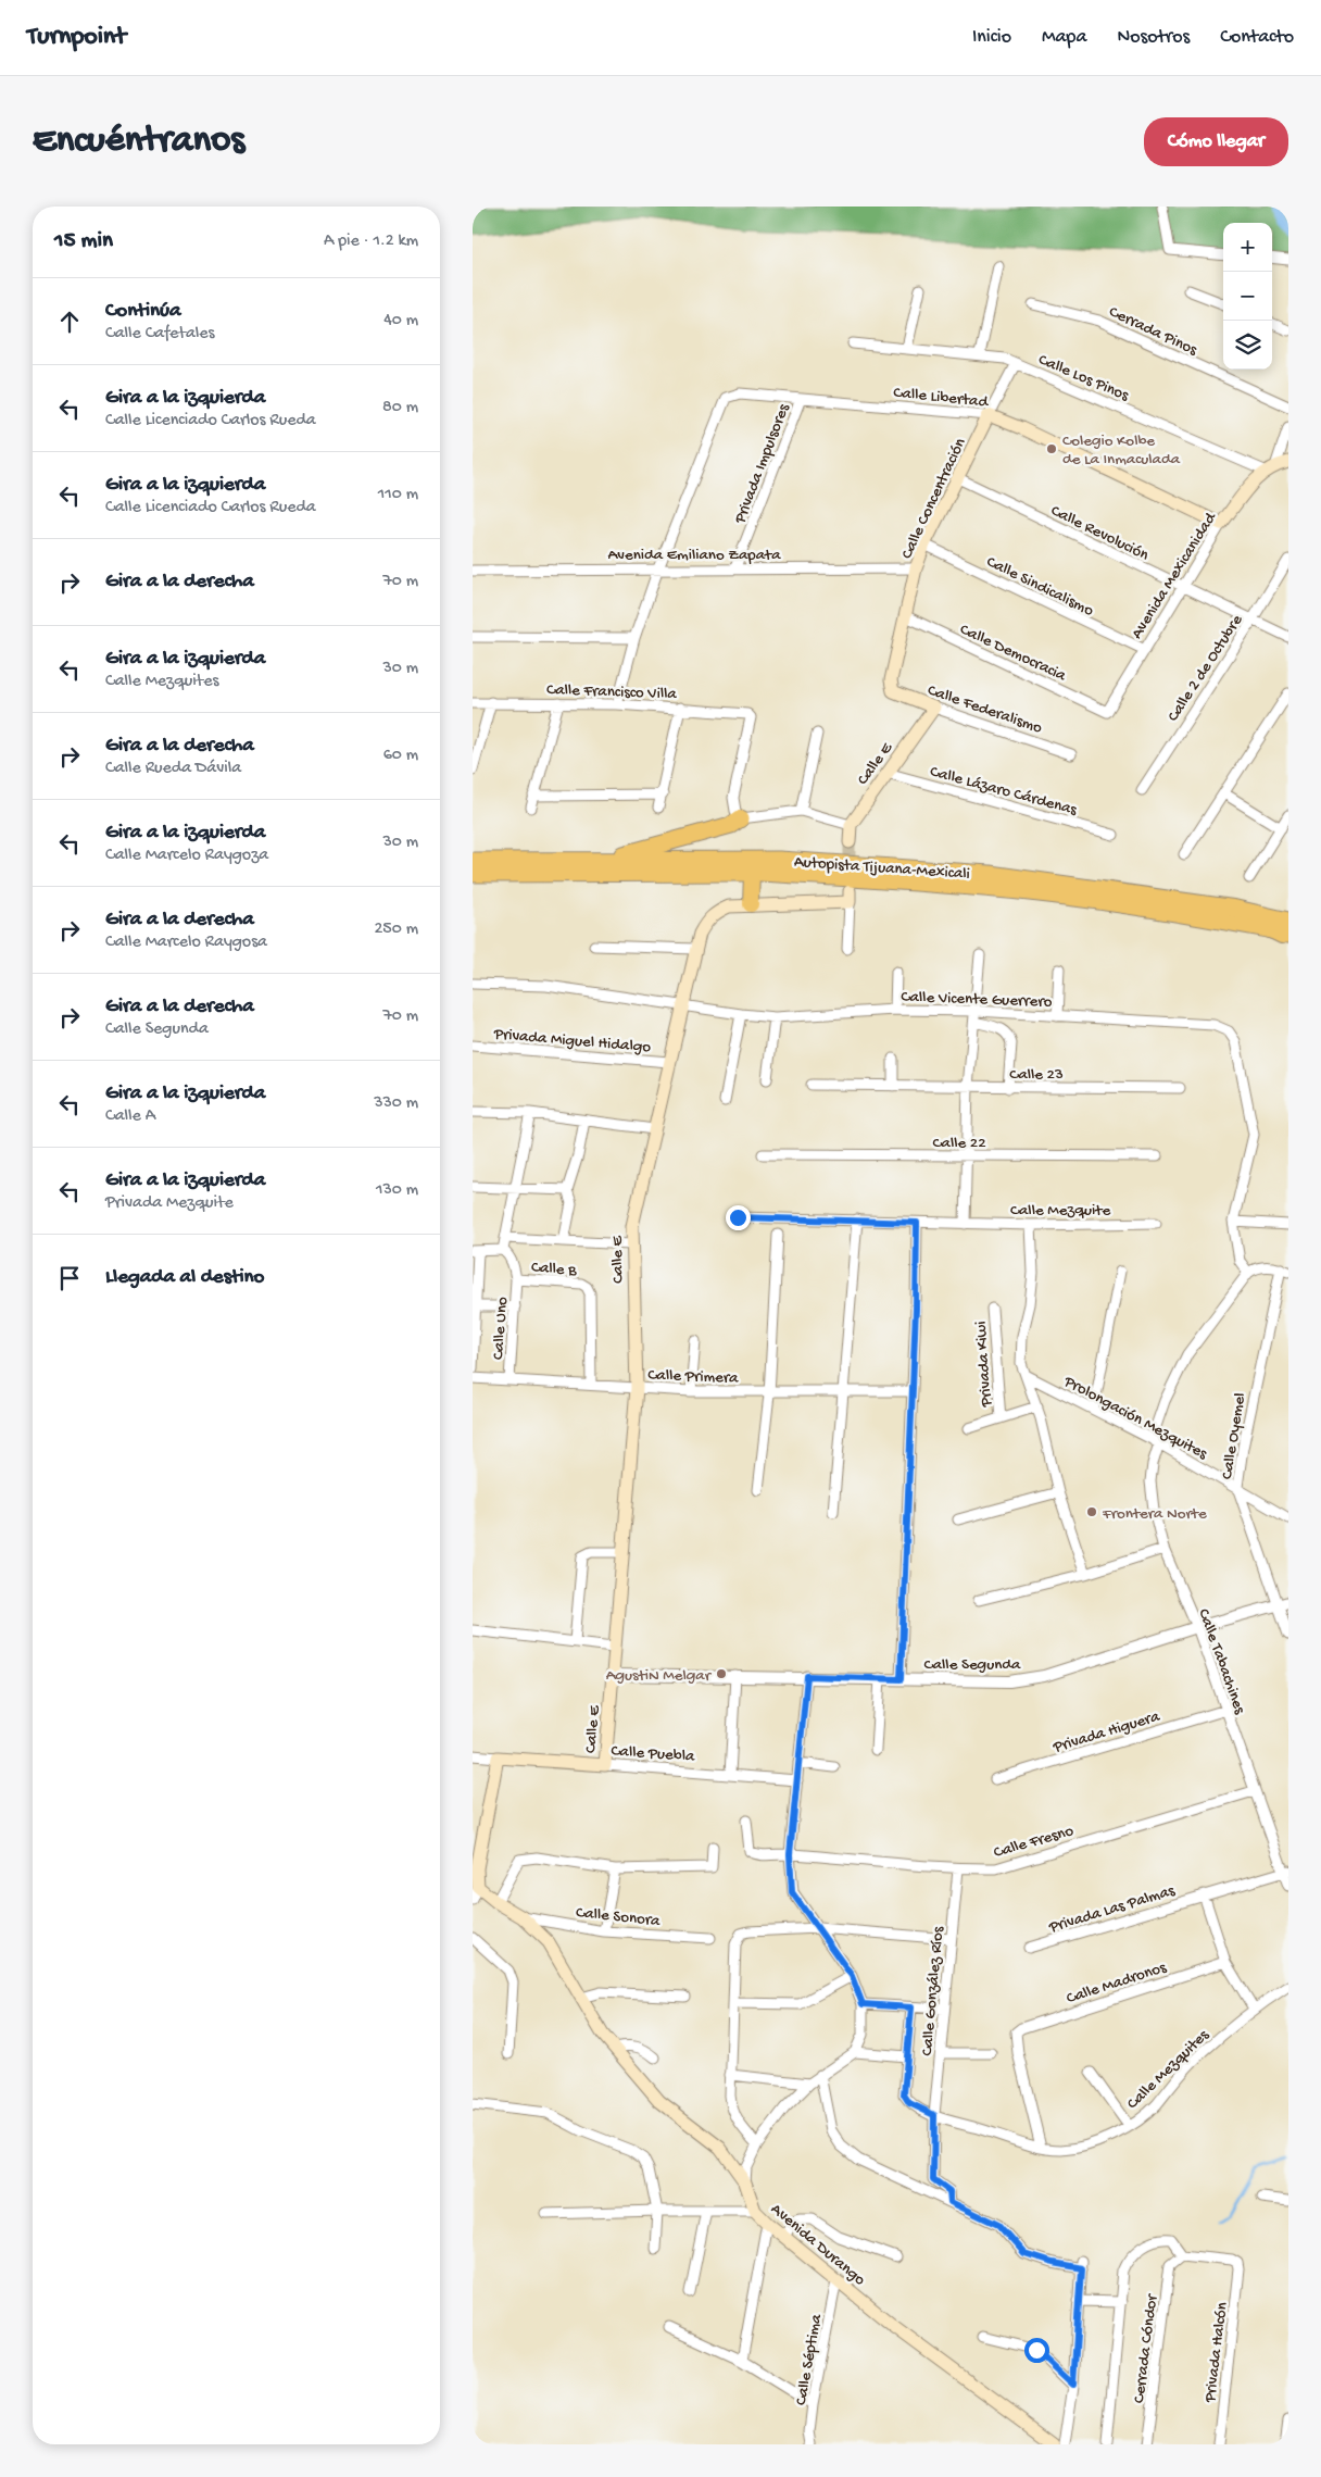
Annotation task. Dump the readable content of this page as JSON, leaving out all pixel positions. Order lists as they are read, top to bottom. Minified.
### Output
{"streets":{"highway":["Autopista Tijuana-Mexicali"],"main road":["Calle Libertad","Calle Concentración","Avenida Mexicanidad","Calle Federalismo","Calle E","Calle Puebla","Avenida Durango"],"street":["Cerrada Pinos","Calle Los Pinos","Privada Impulsores","Calle Revolución","Avenida Emiliano Zapata","Calle Sindicalismo","Calle Democracia","Calle 2 de Octubre","Calle Francisco Villa","Calle Lázaro Cárdenas","Calle Vicente Guerrero","Privada Miguel Hidalgo","Calle 23","Calle 22","Calle Mezquite","Calle B","Calle Uno","Privada Kiwi","Calle Primera","Prolongación Mezquites","Calle Oyemel","Calle Tabachines","Calle Segunda","Privada Higuera","Calle Fresno","Privada Las Palmas","Calle Sonora","Calle Madronos","Calle González Ríos","Calle Mezquites","Cerrada Cóndor","Privada Halcón","Calle Séptima"]},"crossings":[["Calle Los Pinos","Calle Concentración"],["Calle Los Pinos","Avenida Mexicanidad"],["Calle Libertad","Privada Impulsores"],["Calle Libertad","Calle Concentración"],["Calle Libertad","Avenida Emiliano Zapata"],["Calle Libertad","Avenida Mexicanidad"],["Privada Impulsores","Avenida Emiliano Zapata"],["Calle Concentración","Calle Revolución"],["Calle Concentración","Avenida Emiliano Zapata"],["Calle Concentración","Calle Sindicalismo"],["Calle Concentración","Calle Democracia"],["Calle Concentración","Calle Federalismo"],["Calle Revolución","Avenida Mexicanidad"],["Calle Revolución","Calle 2 de Octubre"],["Avenida Mexicanidad","Calle Sindicalismo"],["Avenida Mexicanidad","Calle Democracia"],["Calle Federalismo","Calle E"],["Calle E","Calle Lázaro Cárdenas"],["Calle E","Calle Vicente Guerrero"],["Calle E","Privada Miguel Hidalgo"],["Calle E","Calle Primera"],["Calle E","Calle Segunda"],["Calle E","Calle Puebla"],["Calle Vicente Guerrero","Calle Tabachines"],["Calle B","Calle Uno"],["Calle B","Calle Primera"],["Calle Uno","Calle Primera"],["Prolongación Mezquites","Calle Oyemel"],["Prolongación Mezquites","Calle Tabachines"],["Calle Oyemel","Calle Segunda"],["Calle Tabachines","Calle Segunda"],["Calle Tabachines","Privada Higuera"],["Calle Tabachines","Calle Fresno"],["Calle Tabachines","Privada Las Palmas"],["Calle Fresno","Calle González Ríos"],["Calle Sonora","Avenida Durango"],["Calle Madronos","Calle Mezquites"],["Calle González Ríos","Calle Mezquites"],["Avenida Durango","Calle Séptima"],["Cerrada Cóndor","Privada Halcón"]],"places":["Colegio Kolbe de La Inmaculada","Frontera Norte","AgustiN Melgar"],"page":{"header":"Turnpoint","nav":["Inicio","Mapa","Nosotros","Contacto"],"buttons":"Cómo llegar","title":"Encuéntranos","heading":["15 min","A pie · 1.2 km"],"map_buttons":["+","−"],"list":[["Continúa","Calle Cafetales","40 m"],["Gira a la izquierda","Calle Licenciado Carlos Rueda","80 m"],["Gira a la izquierda","Calle Licenciado Carlos Rueda","110 m"],["Gira a la derecha","70 m"],["Gira a la izquierda","Calle Mezquites","30 m"],["Gira a la derecha","Calle Rueda Dávila","60 m"],["Gira a la izquierda","Calle Marcelo Raygoza","30 m"],["Gira a la derecha","Calle Marcelo Raygosa","250 m"],["Gira a la derecha","Calle Segunda","70 m"],["Gira a la izquierda","Calle A","330 m"],["Gira a la izquierda","Privada Mezquite","130 m"],"Llegada al destino"]}}
